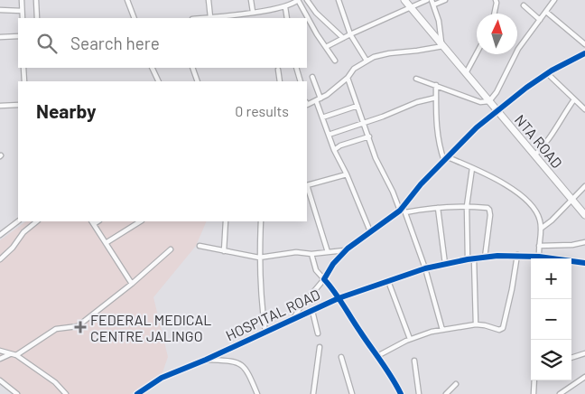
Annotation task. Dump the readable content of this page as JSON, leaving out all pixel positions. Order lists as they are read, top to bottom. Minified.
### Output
{"streets":{"street":["NTA ROAD","HOSPITAL ROAD"]},"places":{"health":["FEDERAL MEDICAL CENTRE JALINGO"]},"north":"top","page":{"search":"Search here","heading":["Nearby","0 results"],"map_buttons":["+","−"]}}
